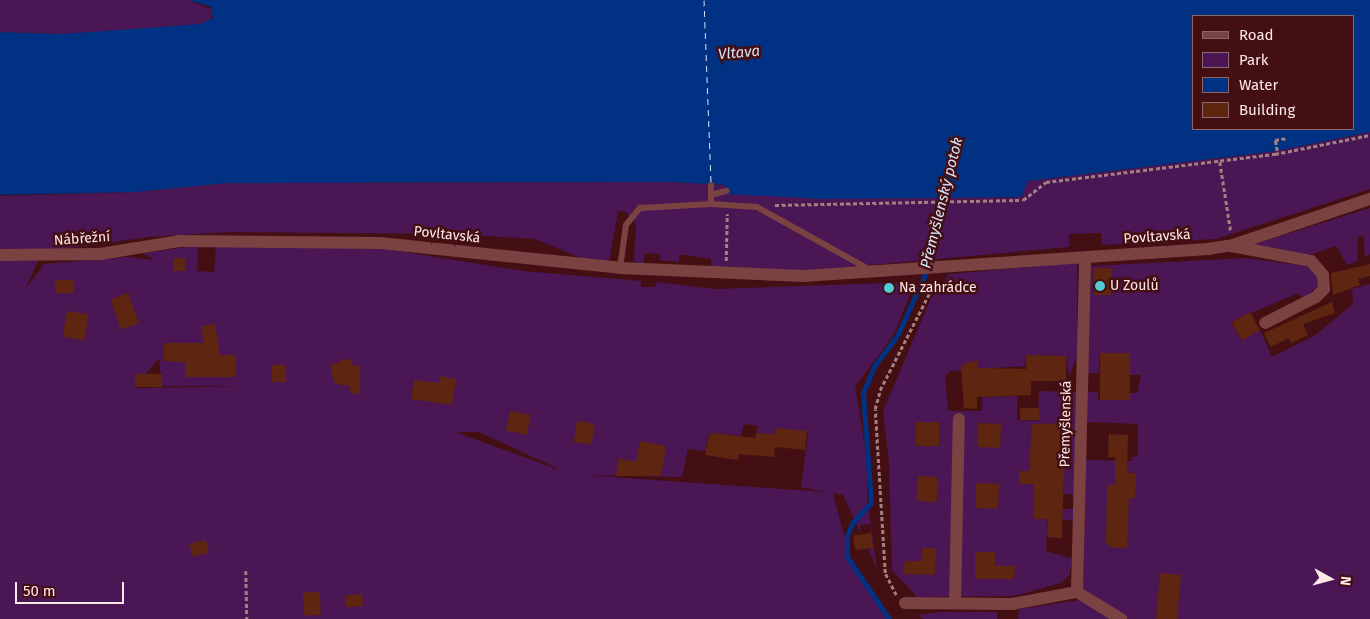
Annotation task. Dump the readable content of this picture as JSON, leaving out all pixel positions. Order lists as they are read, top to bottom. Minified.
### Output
{"streets":{"street":["Povltavská","Nábřežní","Přemyšlenská"]},"crossings":[["Povltavská","Nábřežní"],["Povltavská","Přemyšlenská"]],"water":["Vltava","Přemyšlenský potok"],"places":["U Zoulů","Na zahrádce"],"legend":["Road","Park","Water","Building"],"scale_bar":"50 m","north":"right"}
